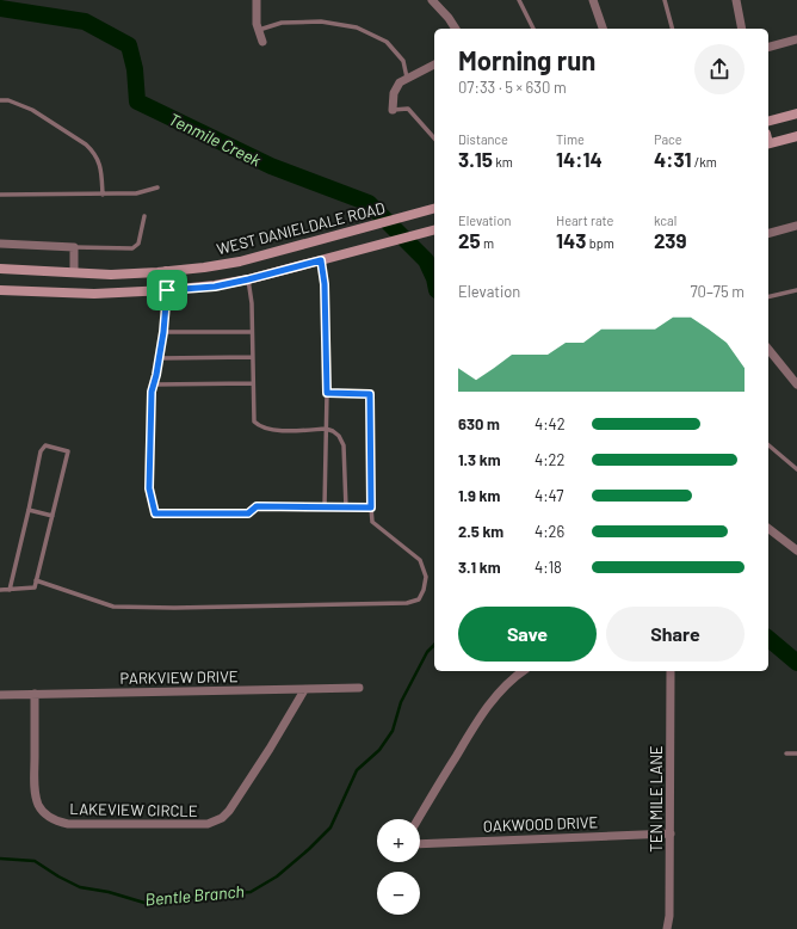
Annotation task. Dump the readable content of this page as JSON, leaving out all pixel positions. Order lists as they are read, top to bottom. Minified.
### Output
{"streets":{"main road":["WEST DANIELDALE ROAD"],"street":["PARKVIEW DRIVE","TEN MILE LANE","LAKEVIEW CIRCLE","OAKWOOD DRIVE"]},"crossings":[["PARKVIEW DRIVE","LAKEVIEW CIRCLE"],["TEN MILE LANE","OAKWOOD DRIVE"]],"water":["Tenmile Creek","Bentle Branch"],"page":{"heading":["Morning run","07:33 · 5 × 630 m"],"stats":[["Distance","3.15 km"],["Time","14:14"],["Pace","4:31 /km"],["Elevation","25 m"],["Heart rate","143 bpm"],["kcal","239"]],"chart":["Elevation","70–75 m"],"list":[{"name":"630 m","note":"4:42"},{"name":"1.3 km","note":"4:22"},{"name":"1.9 km","note":"4:47"},{"name":"2.5 km","note":"4:26"},{"name":"3.1 km","note":"4:18"}],"buttons":["Save","Share"],"map_buttons":["+","−"]}}
